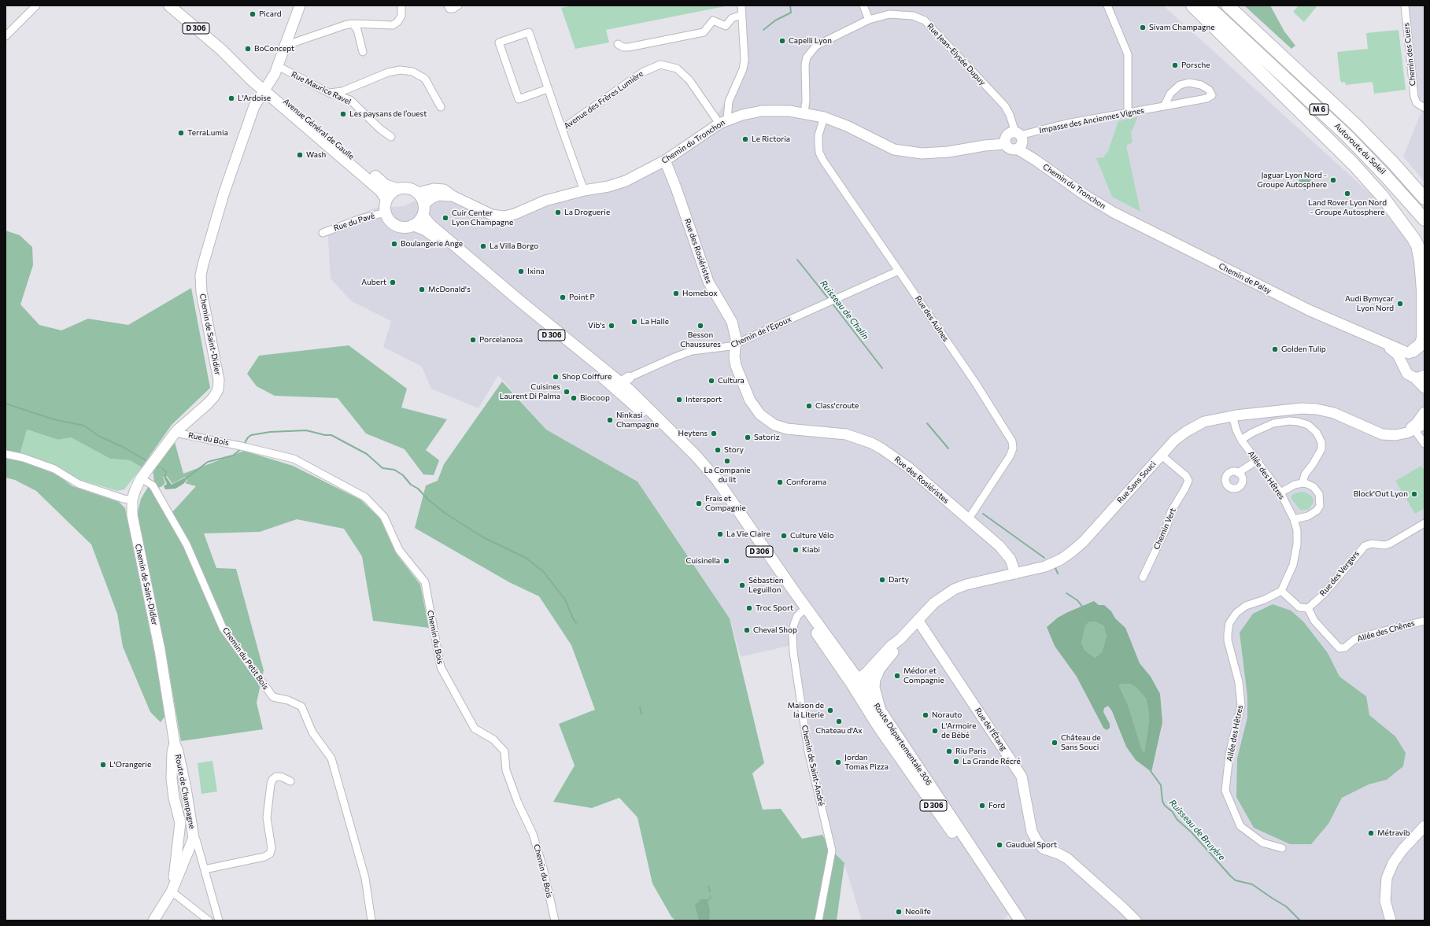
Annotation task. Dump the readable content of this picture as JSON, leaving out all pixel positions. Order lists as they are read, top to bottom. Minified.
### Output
{"streets":{"highway":["M 6","Autoroute du Soleil"],"main road":["D 306","Avenue Général de Gaulle","Route Départementale 306"],"street":["Rue Jean-Elysée Dupuy","Chemin des Cuers","Rue Maurice Ravel","Avenue des Frères Lumière","Impasse des Anciennes Vignes","Chemin du Tronchon","Rue du Pavé","Rue des Rosiéristes","Chemin de Paisy","Rue des Aulnes","Chemin de l'Epoux","Chemin de Saint-Didier","Rue du Bois","Allée des Hêtres","Rue Sans Souci","Chemin Vert","Rue des Vergers","Allée des Chênes","Chemin du Bois","Chemin du Petit Bois","Rue de l'Étang","Chemin de Saint-André","Route de Champagne"]},"crossings":[["D 306","Avenue Général de Gaulle"],["D 306","Chemin du Tronchon"],["D 306","Rue du Pavé"],["D 306","Chemin de l'Epoux"],["D 306","Route Départementale 306"],["D 306","Chemin de Saint-André"],["Rue Jean-Elysée Dupuy","Impasse des Anciennes Vignes"],["Rue Jean-Elysée Dupuy","Chemin du Tronchon"],["Rue Maurice Ravel","Chemin de Saint-Didier"],["Avenue des Frères Lumière","Chemin du Tronchon"],["Impasse des Anciennes Vignes","Chemin du Tronchon"],["Avenue Général de Gaulle","Chemin du Tronchon"],["Avenue Général de Gaulle","Rue du Pavé"],["Avenue Général de Gaulle","Chemin de Saint-Didier"],["Chemin du Tronchon","Rue du Pavé"],["Chemin du Tronchon","Rue des Rosiéristes"],["Chemin du Tronchon","Chemin de Paisy"],["Chemin du Tronchon","Rue des Aulnes"],["Rue des Rosiéristes","Rue des Aulnes"],["Rue des Rosiéristes","Chemin de l'Epoux"],["Rue des Rosiéristes","Rue Sans Souci"],["Rue des Aulnes","Chemin de l'Epoux"],["Chemin de Saint-Didier","Rue du Bois"],["Chemin de Saint-Didier","Chemin du Petit Bois"],["Chemin de Saint-Didier","Route de Champagne"],["Rue du Bois","Chemin du Bois"],["Allée des Hêtres","Rue Sans Souci"],["Rue Sans Souci","Chemin Vert"],["Rue Sans Souci","Rue de l'Étang"],["Rue Sans Souci","Route Départementale 306"],["Rue des Vergers","Allée des Chênes"],["Route Départementale 306","Chemin de Saint-André"]],"water":["Ruisseau de Chalin","Ruisseau de Bruyère"],"places":["Picard","Sivam Champagne","Capelli Lyon","BoConcept","Porsche","L'Ardoise","Les paysans de l’ouest","TerraLumia","Le Rictoria","Wash","Jaguar Lyon Nord - Groupe Autosphere","Land Rover Lyon Nord - Groupe Autosphere","La Droguerie","Cuir Center Lyon Champagne","Boulangerie Ange","La Villa Borgo","Ixina","Aubert","McDonald's","Homebox","Point P","Audi Bymycar Lyon Nord","La Halle","Vib's","Besson Chaussures","Porcelanosa","Golden Tulip","Shop Coiffure","Cultura","Cuisines Laurent Di Palma","Biocoop","Intersport","Class'croute","Ninkasi Champagne","Heytens","Satoriz","Story","La Companie du lit","Conforama","Block'Out Lyon","Frais et Compagnie","La Vie Claire","Culture Vélo","Kiabi","Cuisinella","Darty","Sébastien Leguillon","Troc Sport","Cheval Shop","Médor et Compagnie","Maison de la Literie","Norauto","Chateau d'Ax","L'Armoire de Bébé","Château de Sans Souci","Riu Paris","La Grande Récré","Jordan Tomas Pizza","L'Orangerie","Ford","Métravib","Gauduel Sport","Neolife"]}
